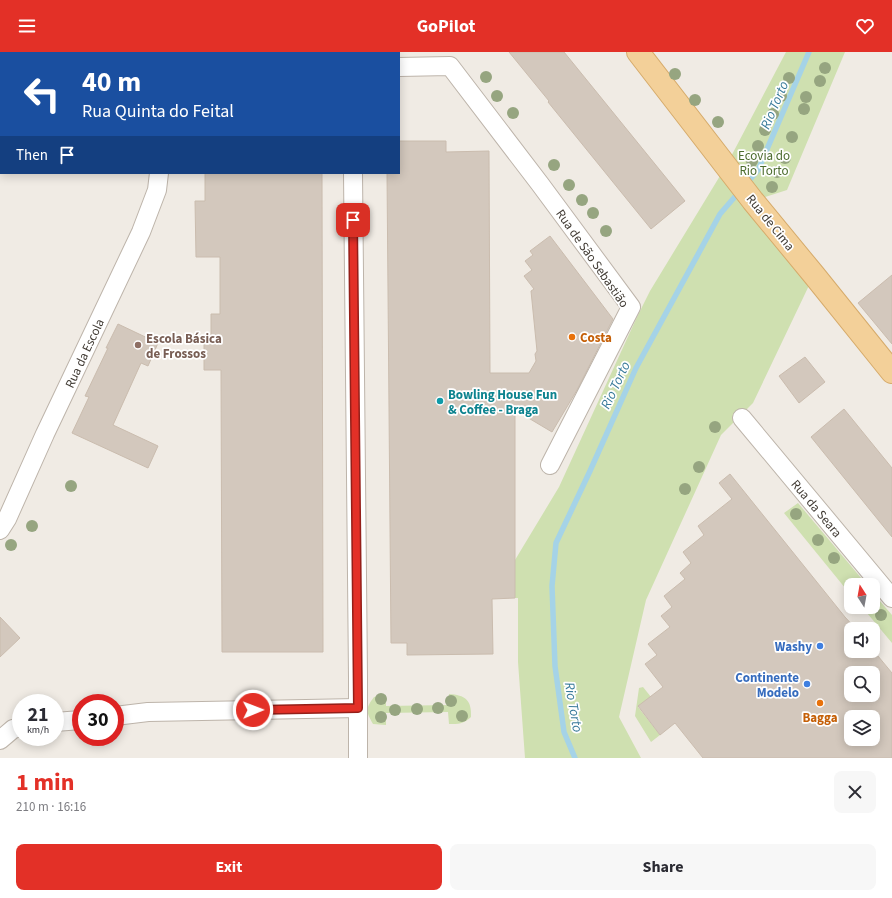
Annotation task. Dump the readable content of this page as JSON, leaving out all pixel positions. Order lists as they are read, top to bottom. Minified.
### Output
{"streets":{"main road":["Rua de Cima"],"street":["Rua de São Sebastião","Rua da Escola","Rua da Seara"]},"water":["Rio Torto"],"parks":["Ecovia do Rio Torto"],"places":["Costa","Escola Básica de Frossos","Bowling House Fun & Coffee - Braga","Washy","Continente Modelo","Bagga"],"north":"top","page":{"header":"GoPilot","turn":["40 m","Rua Quinta do Feital"],"then":"Then","speed":"21 km/h","limit":"30","heading":["1 min","210 m · 16:16"],"buttons":["Exit","Share"]}}
